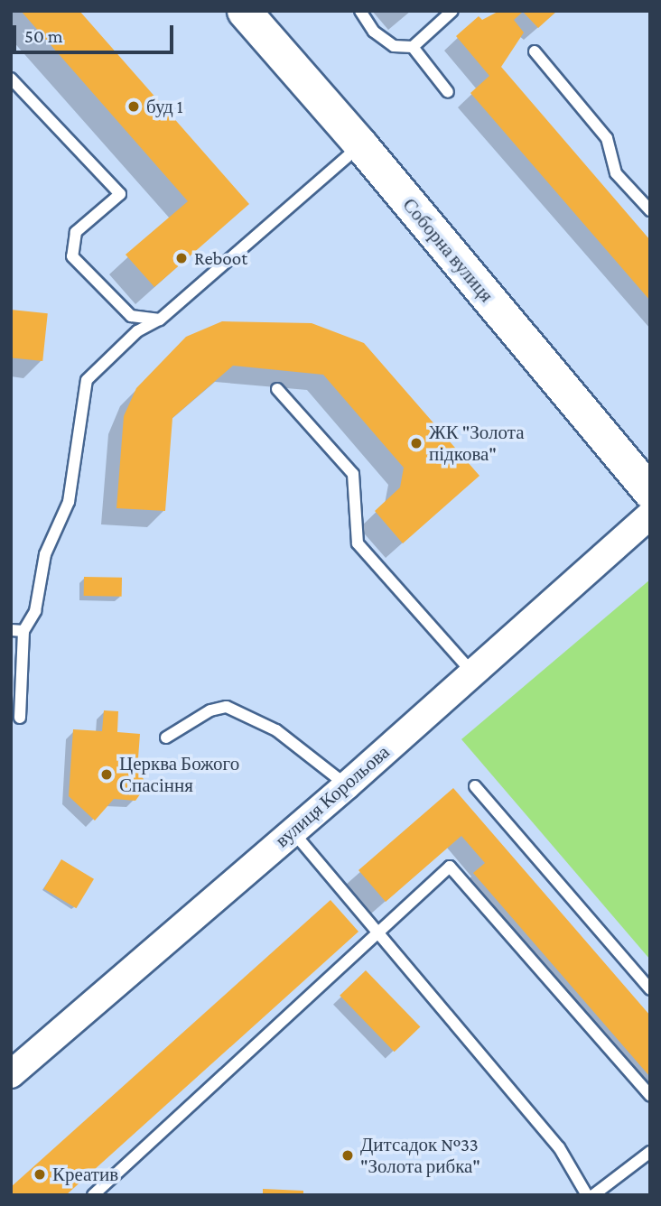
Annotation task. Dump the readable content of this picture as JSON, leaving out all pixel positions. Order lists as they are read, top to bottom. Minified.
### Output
{"streets":{"main road":["Соборна вулиця"],"street":["вулиця Корольова"]},"places":["буд 1","Reboot","ЖК \"Золота підкова\"","Церква Божого Спасіння","Дитсадок №33 \"Золота рибка\"","Креатив"],"scale_bar":"50 m"}
